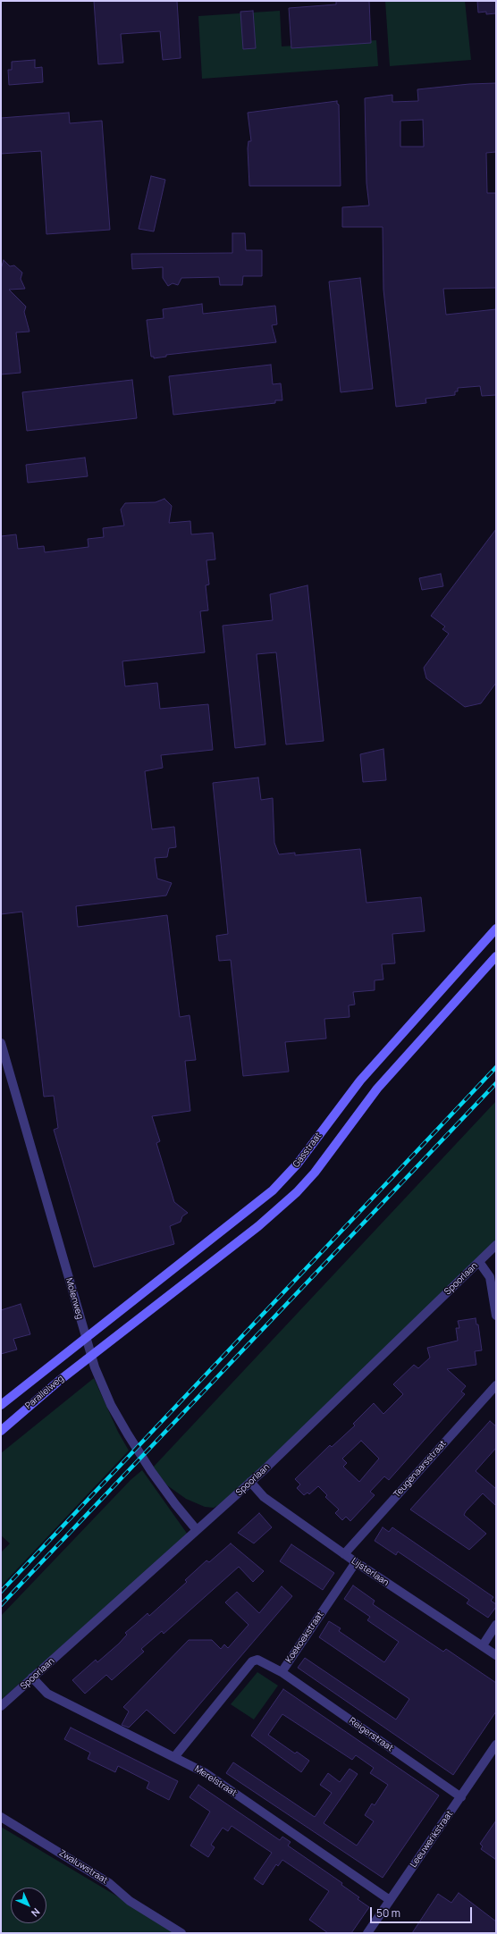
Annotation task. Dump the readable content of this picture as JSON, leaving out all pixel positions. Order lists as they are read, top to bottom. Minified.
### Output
{"streets":{"street":["Gasstraat","Spoorlaan","Molenweg","Parallelweg","Teugenaarsstraat","Lijsterlaan","Koekoekstraat","Reigerstraat","Merelstraat","Leeuwerikstraat","Zwaluwstraat"]},"crossings":[["Gasstraat","Molenweg"],["Gasstraat","Parallelweg"],["Spoorlaan","Molenweg"],["Spoorlaan","Lijsterlaan"],["Spoorlaan","Merelstraat"],["Molenweg","Parallelweg"],["Teugenaarsstraat","Lijsterlaan"],["Lijsterlaan","Koekoekstraat"],["Koekoekstraat","Reigerstraat"],["Koekoekstraat","Merelstraat"],["Reigerstraat","Leeuwerikstraat"],["Merelstraat","Leeuwerikstraat"]],"scale_bar":"50 m","north":"bottom right"}
